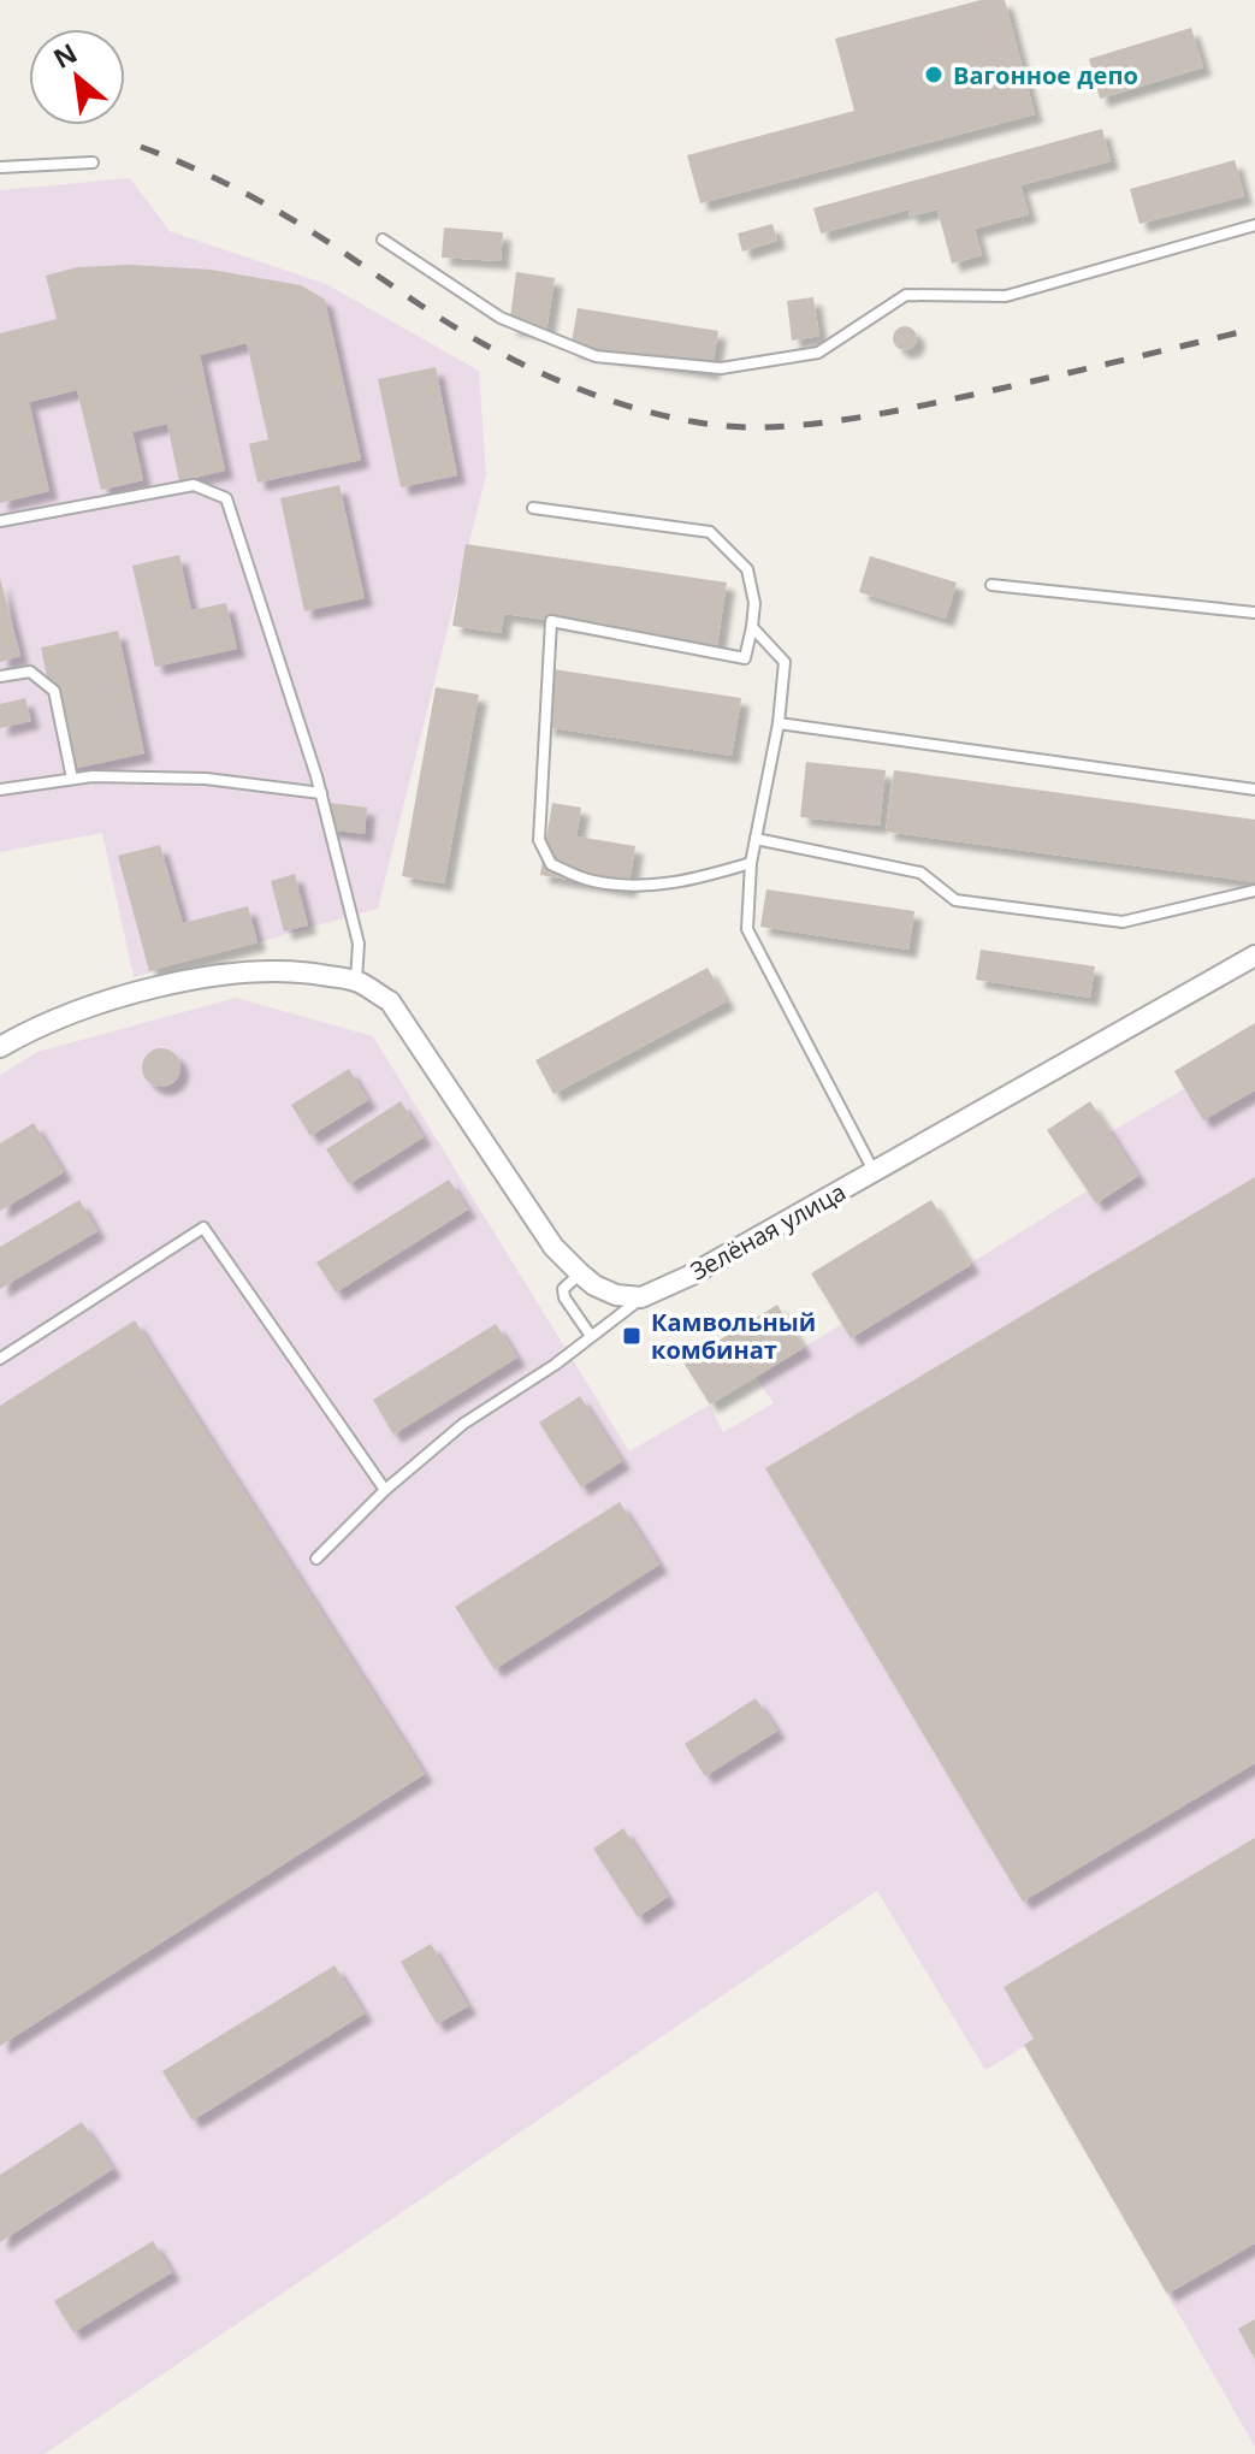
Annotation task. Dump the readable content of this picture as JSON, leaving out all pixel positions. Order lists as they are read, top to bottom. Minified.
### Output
{"streets":{"street":["Зелёная улица"]},"places":{"other":["Вагонное депо"],"transit":["Камвольный комбинат"]},"north":"top left"}
